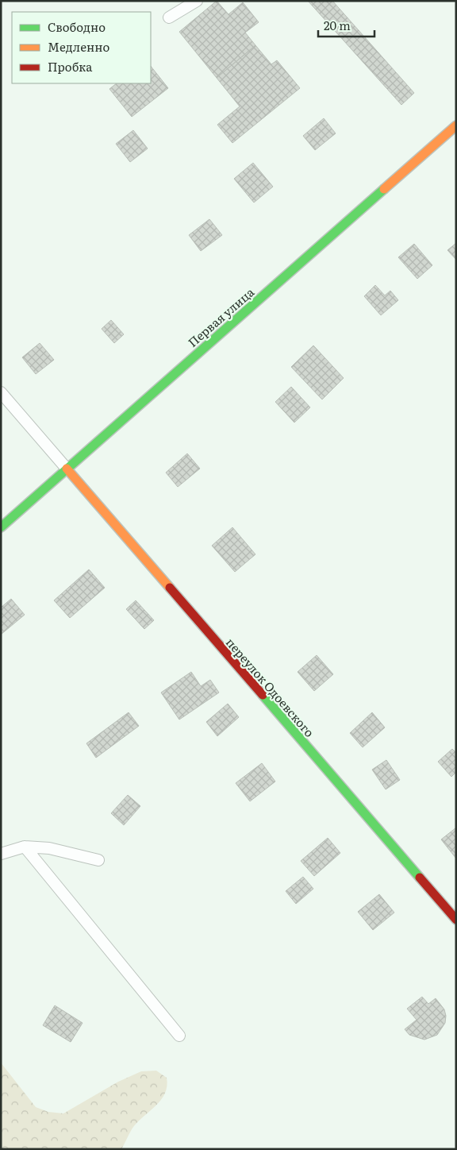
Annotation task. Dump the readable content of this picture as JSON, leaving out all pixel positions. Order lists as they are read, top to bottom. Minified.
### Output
{"streets":{"street":["Первая улица","переулок Одоевского"]},"crossings":[["Первая улица","переулок Одоевского"]],"legend":["Свободно","Медленно","Пробка"],"scale_bar":"20 m"}
